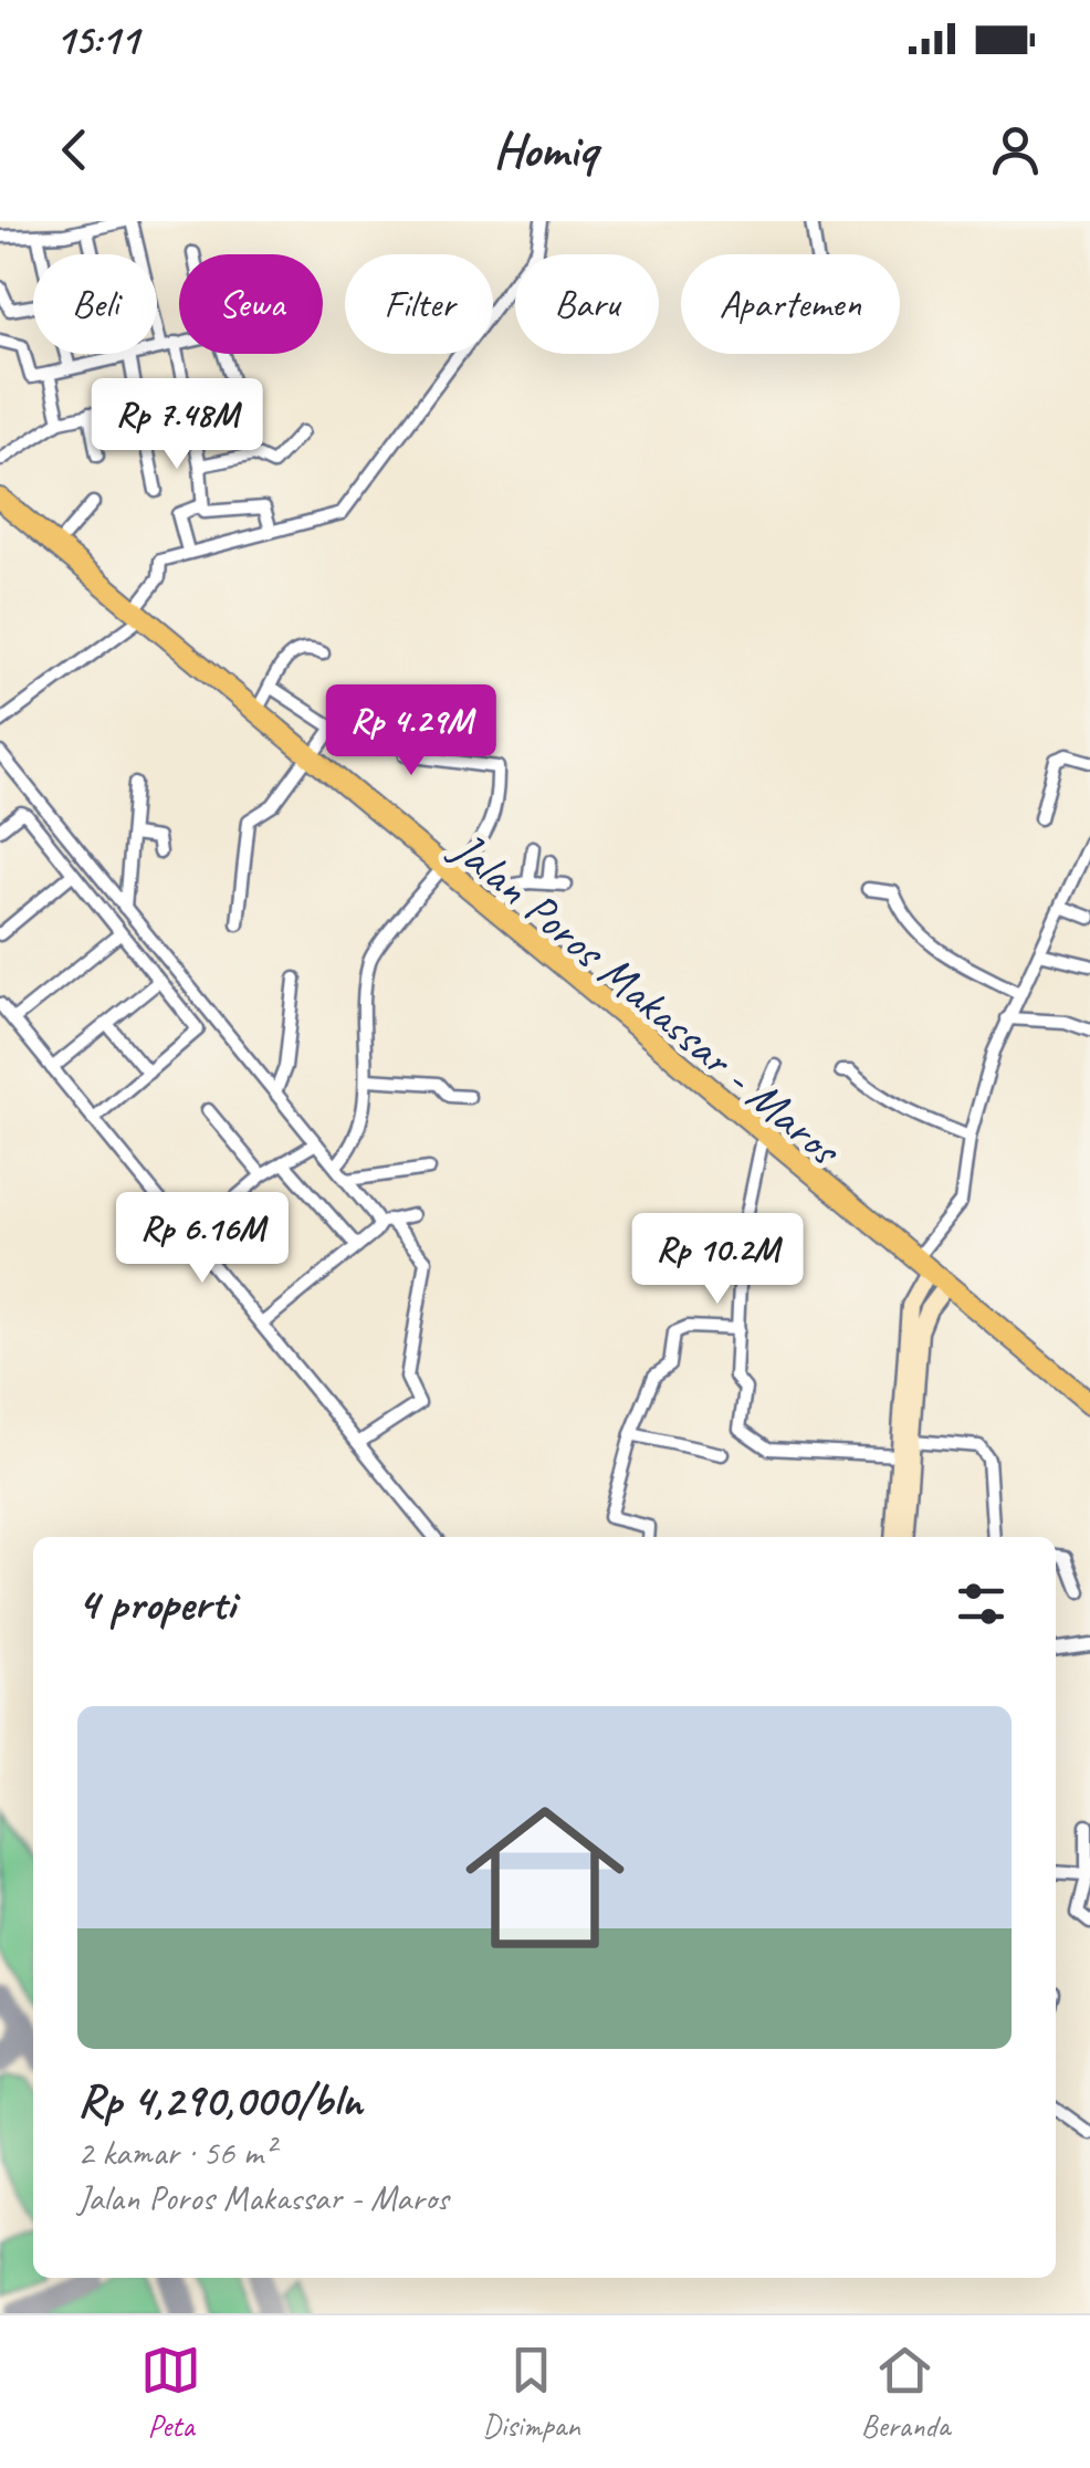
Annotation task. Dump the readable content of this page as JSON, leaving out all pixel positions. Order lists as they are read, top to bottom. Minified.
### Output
{"streets":{"highway":["Jalan Poros Makassar - Maros"]},"page":{"status":"15:11","header":"Homiq","chip":["Beli","Sewa","Filter","Baru","Apartemen"],"price":["Rp 7.48M","Rp 4.29M","Rp 6.16M","Rp 10.2M"],"heading":"4 properti","list":[{"name":"Rp 4,290,000/bln","note":"2 kamar · 56 m² · Jalan Poros Makassar - Maros"}],"tabs":["Peta","Disimpan","Beranda"]}}
